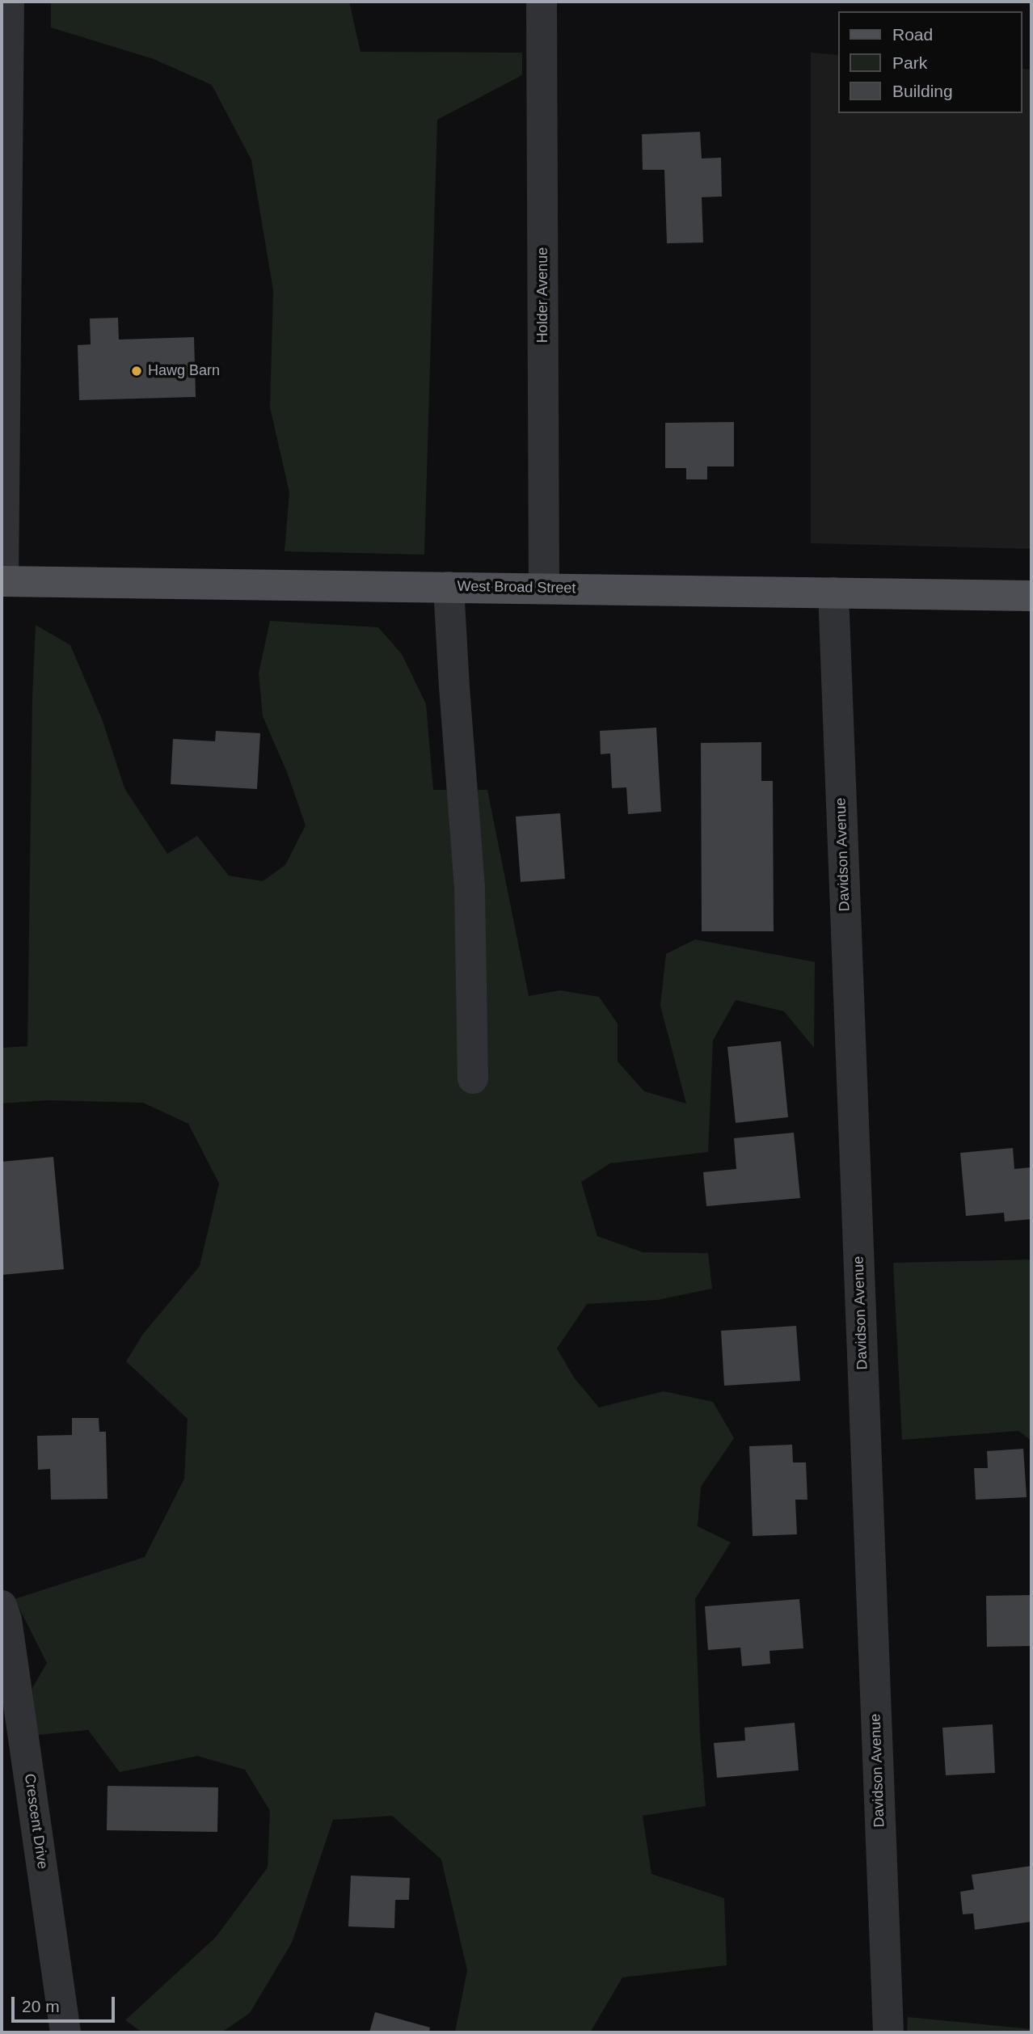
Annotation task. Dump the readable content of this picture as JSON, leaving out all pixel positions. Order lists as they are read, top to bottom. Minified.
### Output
{"streets":{"main road":["West Broad Street"],"street":["Holder Avenue","Davidson Avenue","Crescent Drive"]},"crossings":[["Holder Avenue","West Broad Street"],["West Broad Street","Davidson Avenue"]],"places":["Hawg Barn"],"legend":["Road","Park","Building"],"scale_bar":"20 m"}
